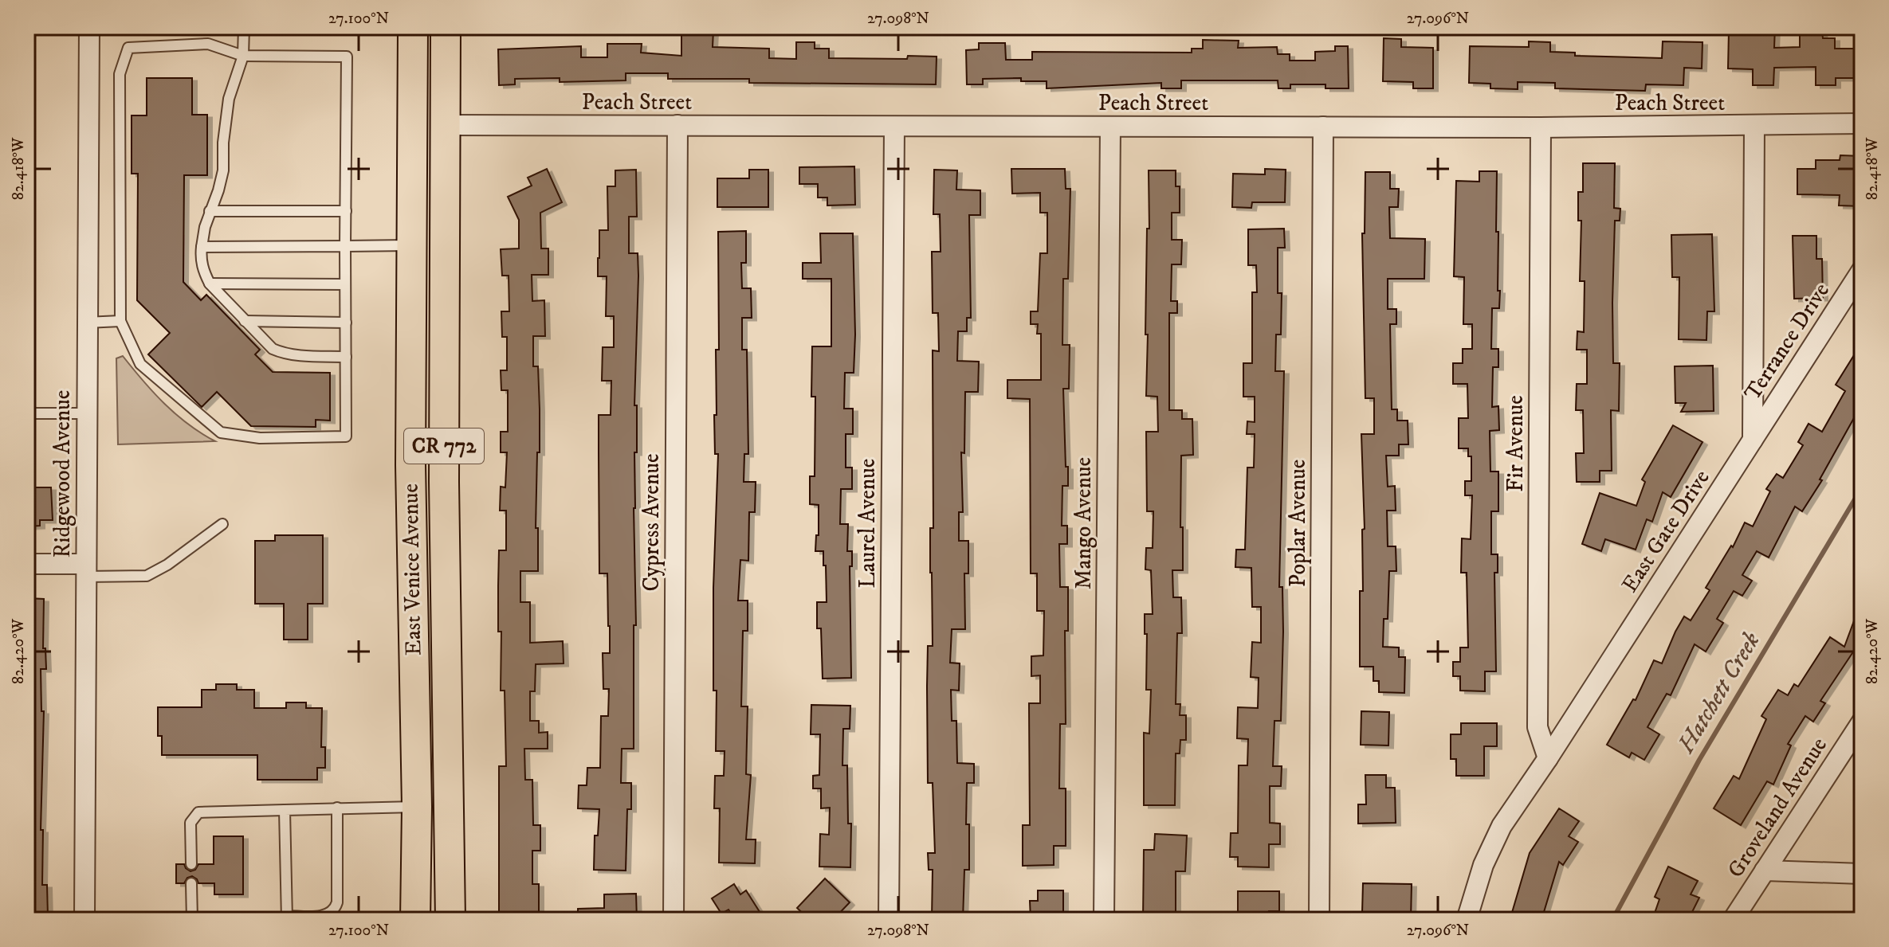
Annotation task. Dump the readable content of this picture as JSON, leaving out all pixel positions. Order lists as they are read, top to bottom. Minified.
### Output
{"streets":{"main road":["CR 772","East Venice Avenue"],"street":["Peach Street","Terrance Drive","Fir Avenue","Ridgewood Avenue","Cypress Avenue","Laurel Avenue","Mango Avenue","Poplar Avenue","East Gate Drive","Groveland Avenue"]},"crossings":[["Peach Street","Fir Avenue"],["Peach Street","Cypress Avenue"],["Peach Street","Laurel Avenue"],["Peach Street","Mango Avenue"],["Peach Street","Poplar Avenue"],["Peach Street","East Venice Avenue"],["Terrance Drive","East Gate Drive"],["Fir Avenue","East Gate Drive"]],"water":["Hatchett Creek"],"coordinates":["27.100°N","27.098°N","27.096°N","82.418°W","82.420°W"]}
